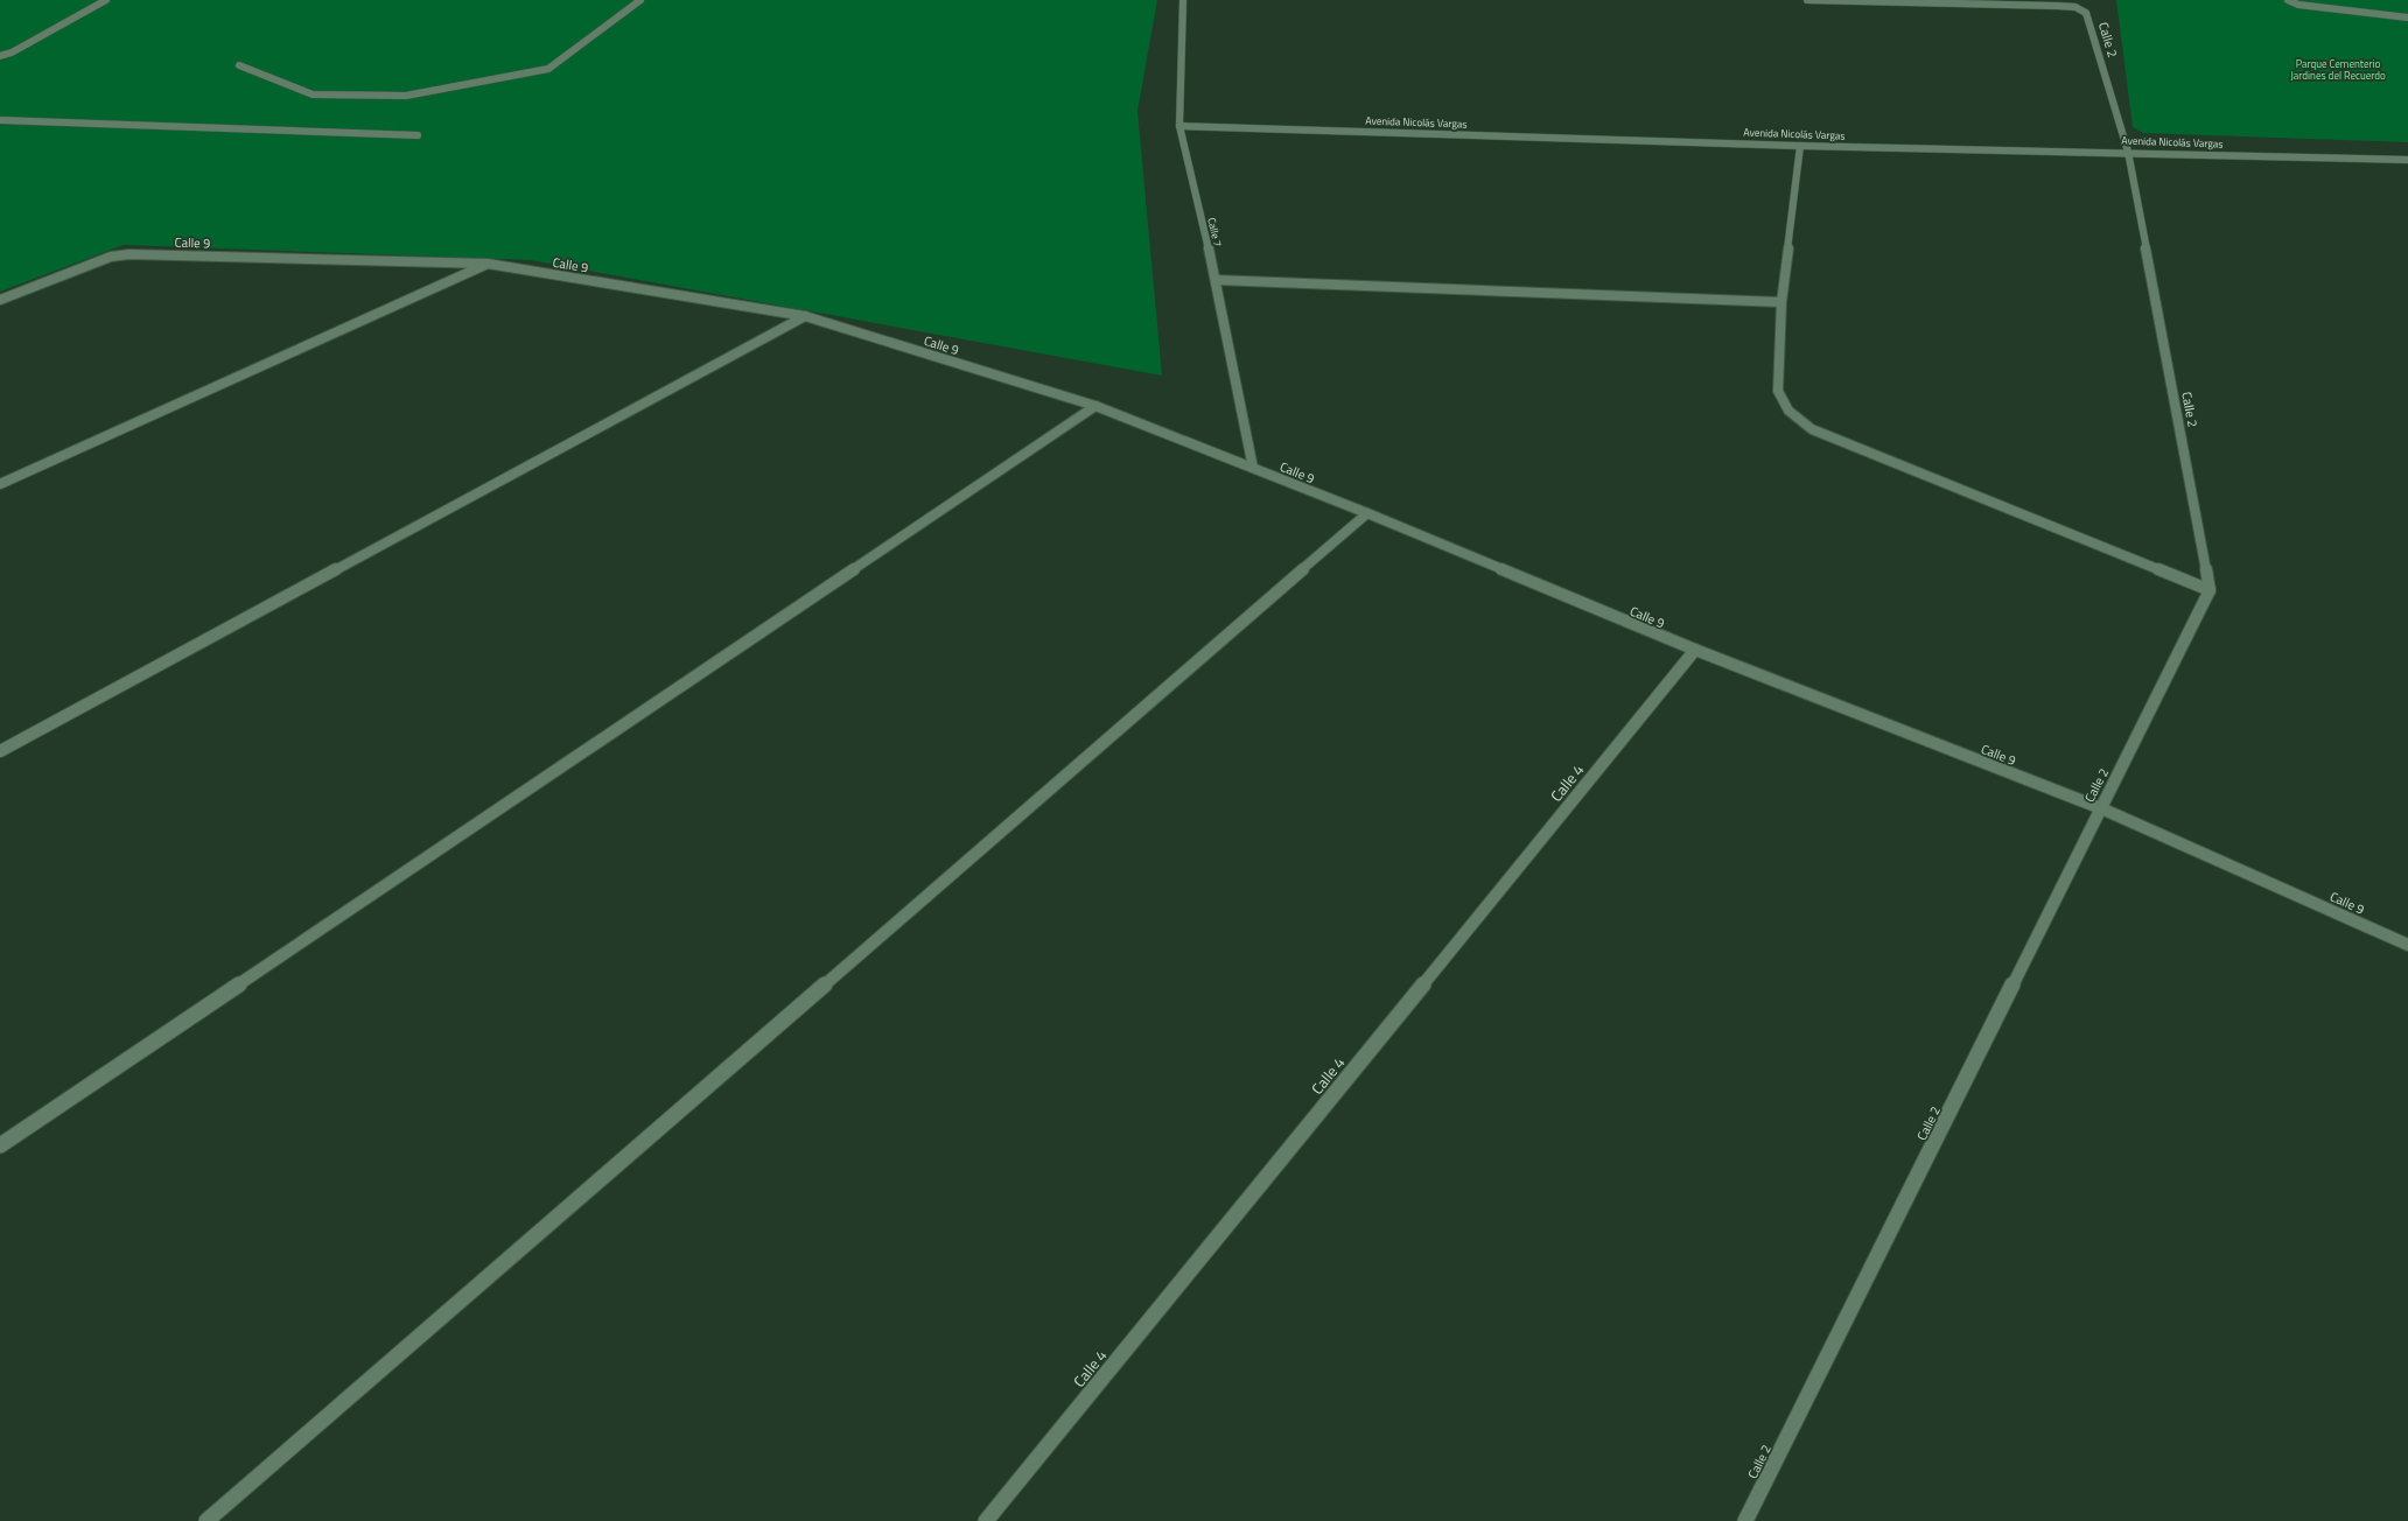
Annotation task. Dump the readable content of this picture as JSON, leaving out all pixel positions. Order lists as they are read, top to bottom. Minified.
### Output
{"streets":{"street":["Calle 2","Avenida Nicolás Vargas","Calle 7","Calle 9","Calle 4"]},"crossings":[["Calle 2","Avenida Nicolás Vargas"],["Calle 2","Calle 9"],["Avenida Nicolás Vargas","Calle 7"],["Calle 7","Calle 9"],["Calle 9","Calle 4"]],"parks":["Parque Cementerio Jardines del Recuerdo"]}
